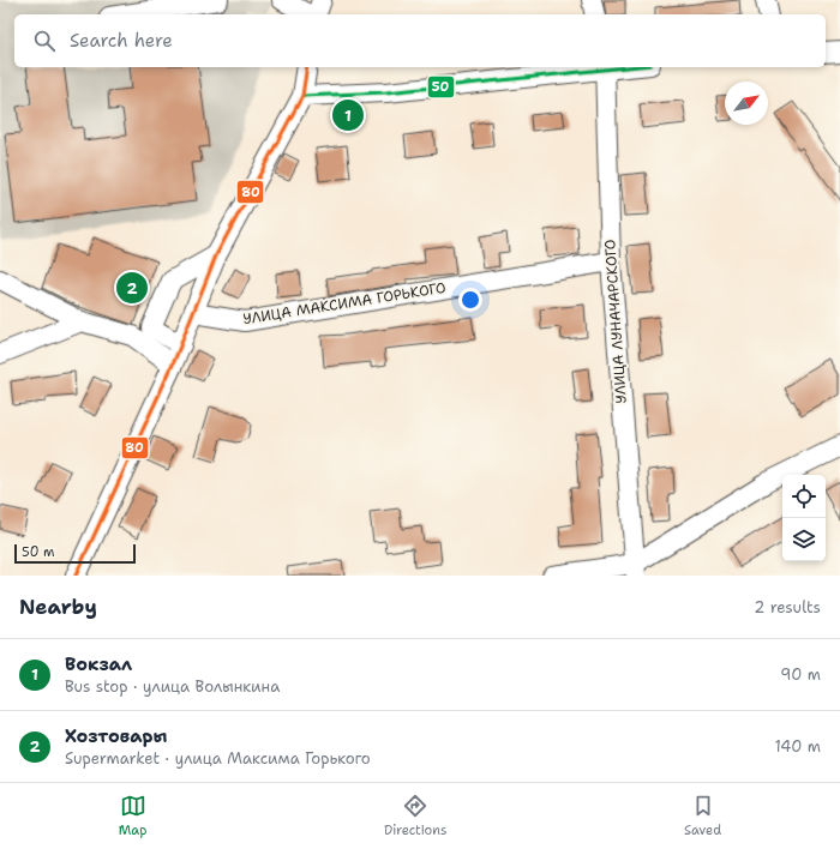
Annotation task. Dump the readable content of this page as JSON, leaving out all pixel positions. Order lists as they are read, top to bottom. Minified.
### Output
{"streets":{"street":["УЛИЦА МАКСИМА ГОРЬКОГО","УЛИЦА ЛУНАЧАРСКОГО"]},"crossings":[["УЛИЦА МАКСИМА ГОРЬКОГО","УЛИЦА ЛУНАЧАРСКОГО"]],"lines":["transit line 50","transit line 80"],"scale_bar":"50 m","north":"top right","page":{"search":"Search here","pins":["1","2"],"scale":"50 m","heading":["Nearby","2 results"],"list":[{"mark":"1","name":"Вокзал","note":"Bus stop · улица Волынкина","value":"90 m"},{"mark":"2","name":"Хозтовары","note":"Supermarket · улица Максима Горького","value":"140 m"}],"nav":["Map","Directions","Saved"]}}
